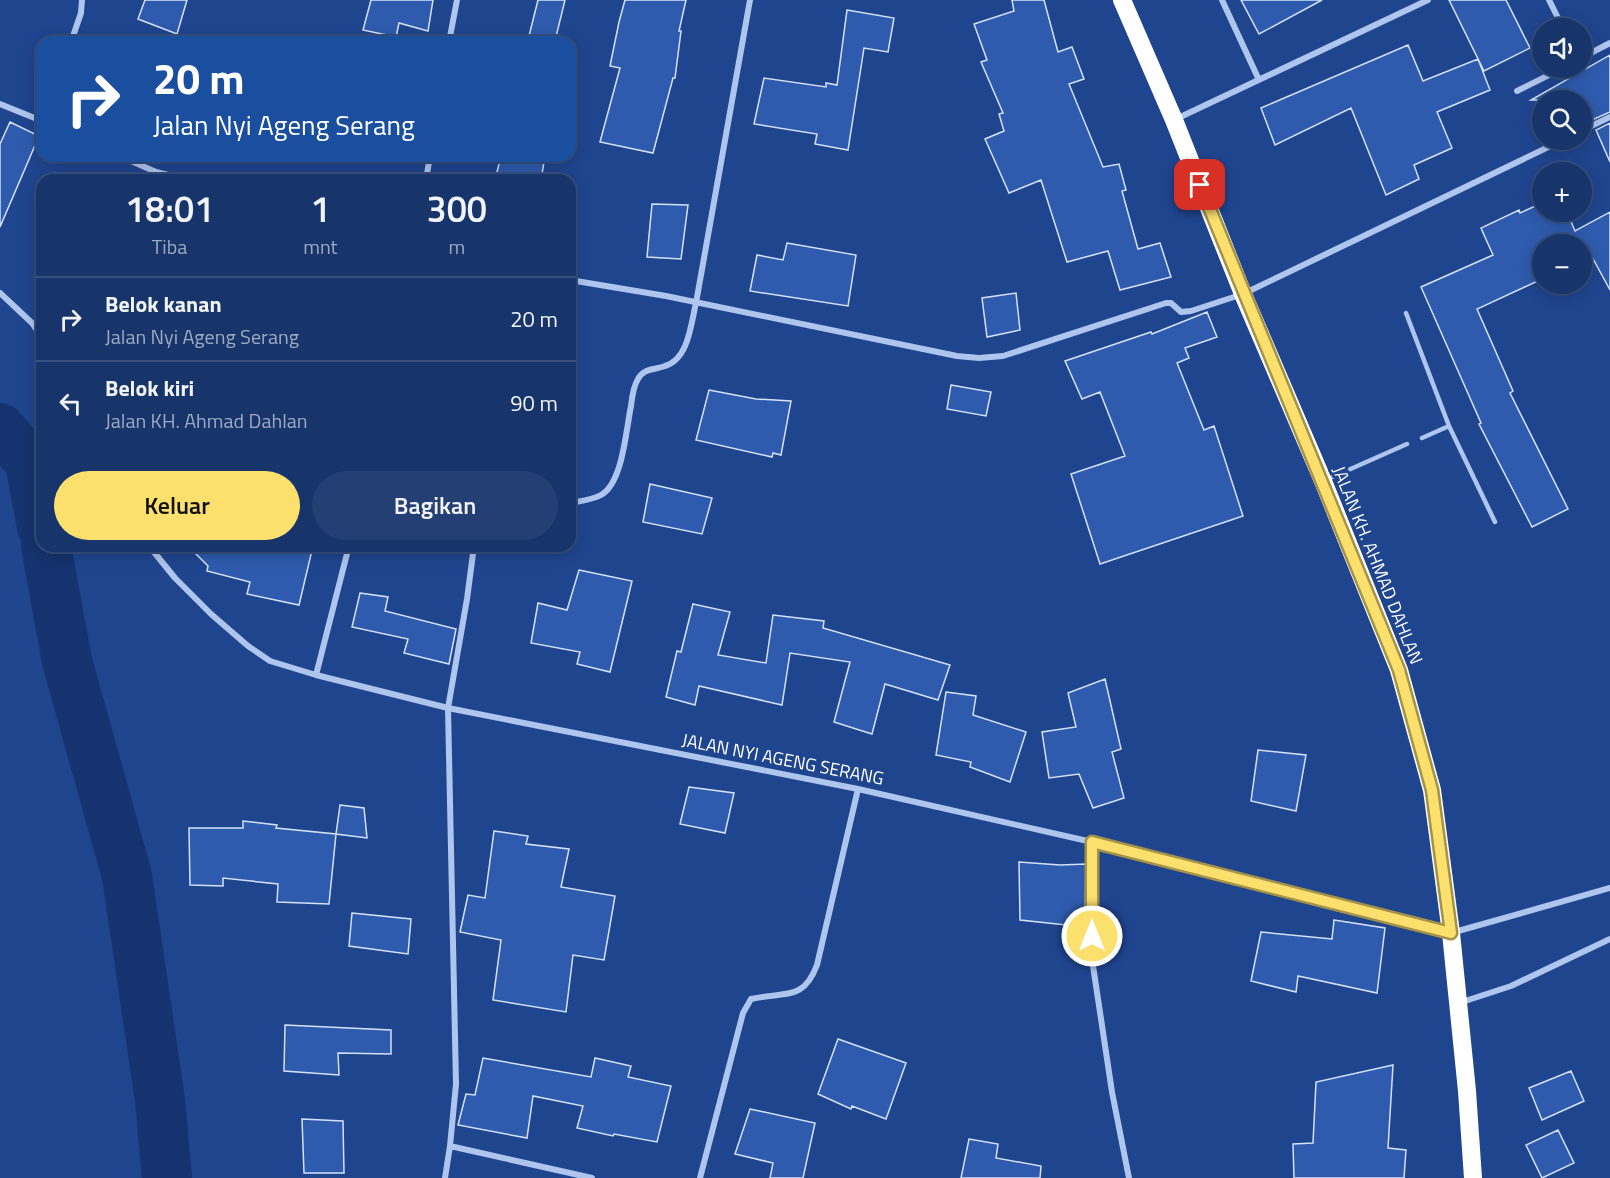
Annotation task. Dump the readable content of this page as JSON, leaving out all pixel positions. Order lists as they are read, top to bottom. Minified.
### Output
{"streets":{"highway":["JALAN KH. AHMAD DAHLAN"],"street":["JALAN NYI AGENG SERANG"]},"crossings":[["JALAN KH. AHMAD DAHLAN","JALAN NYI AGENG SERANG"]],"page":{"map_buttons":["+","−"],"turn":["20 m","Jalan Nyi Ageng Serang"],"eta":["18:01","Tiba","1","mnt","300","m"],"list":[{"name":"Belok kanan","note":"Jalan Nyi Ageng Serang","value":"20 m"},{"name":"Belok kiri","note":"Jalan KH. Ahmad Dahlan","value":"90 m"}],"buttons":["Keluar","Bagikan"]}}
